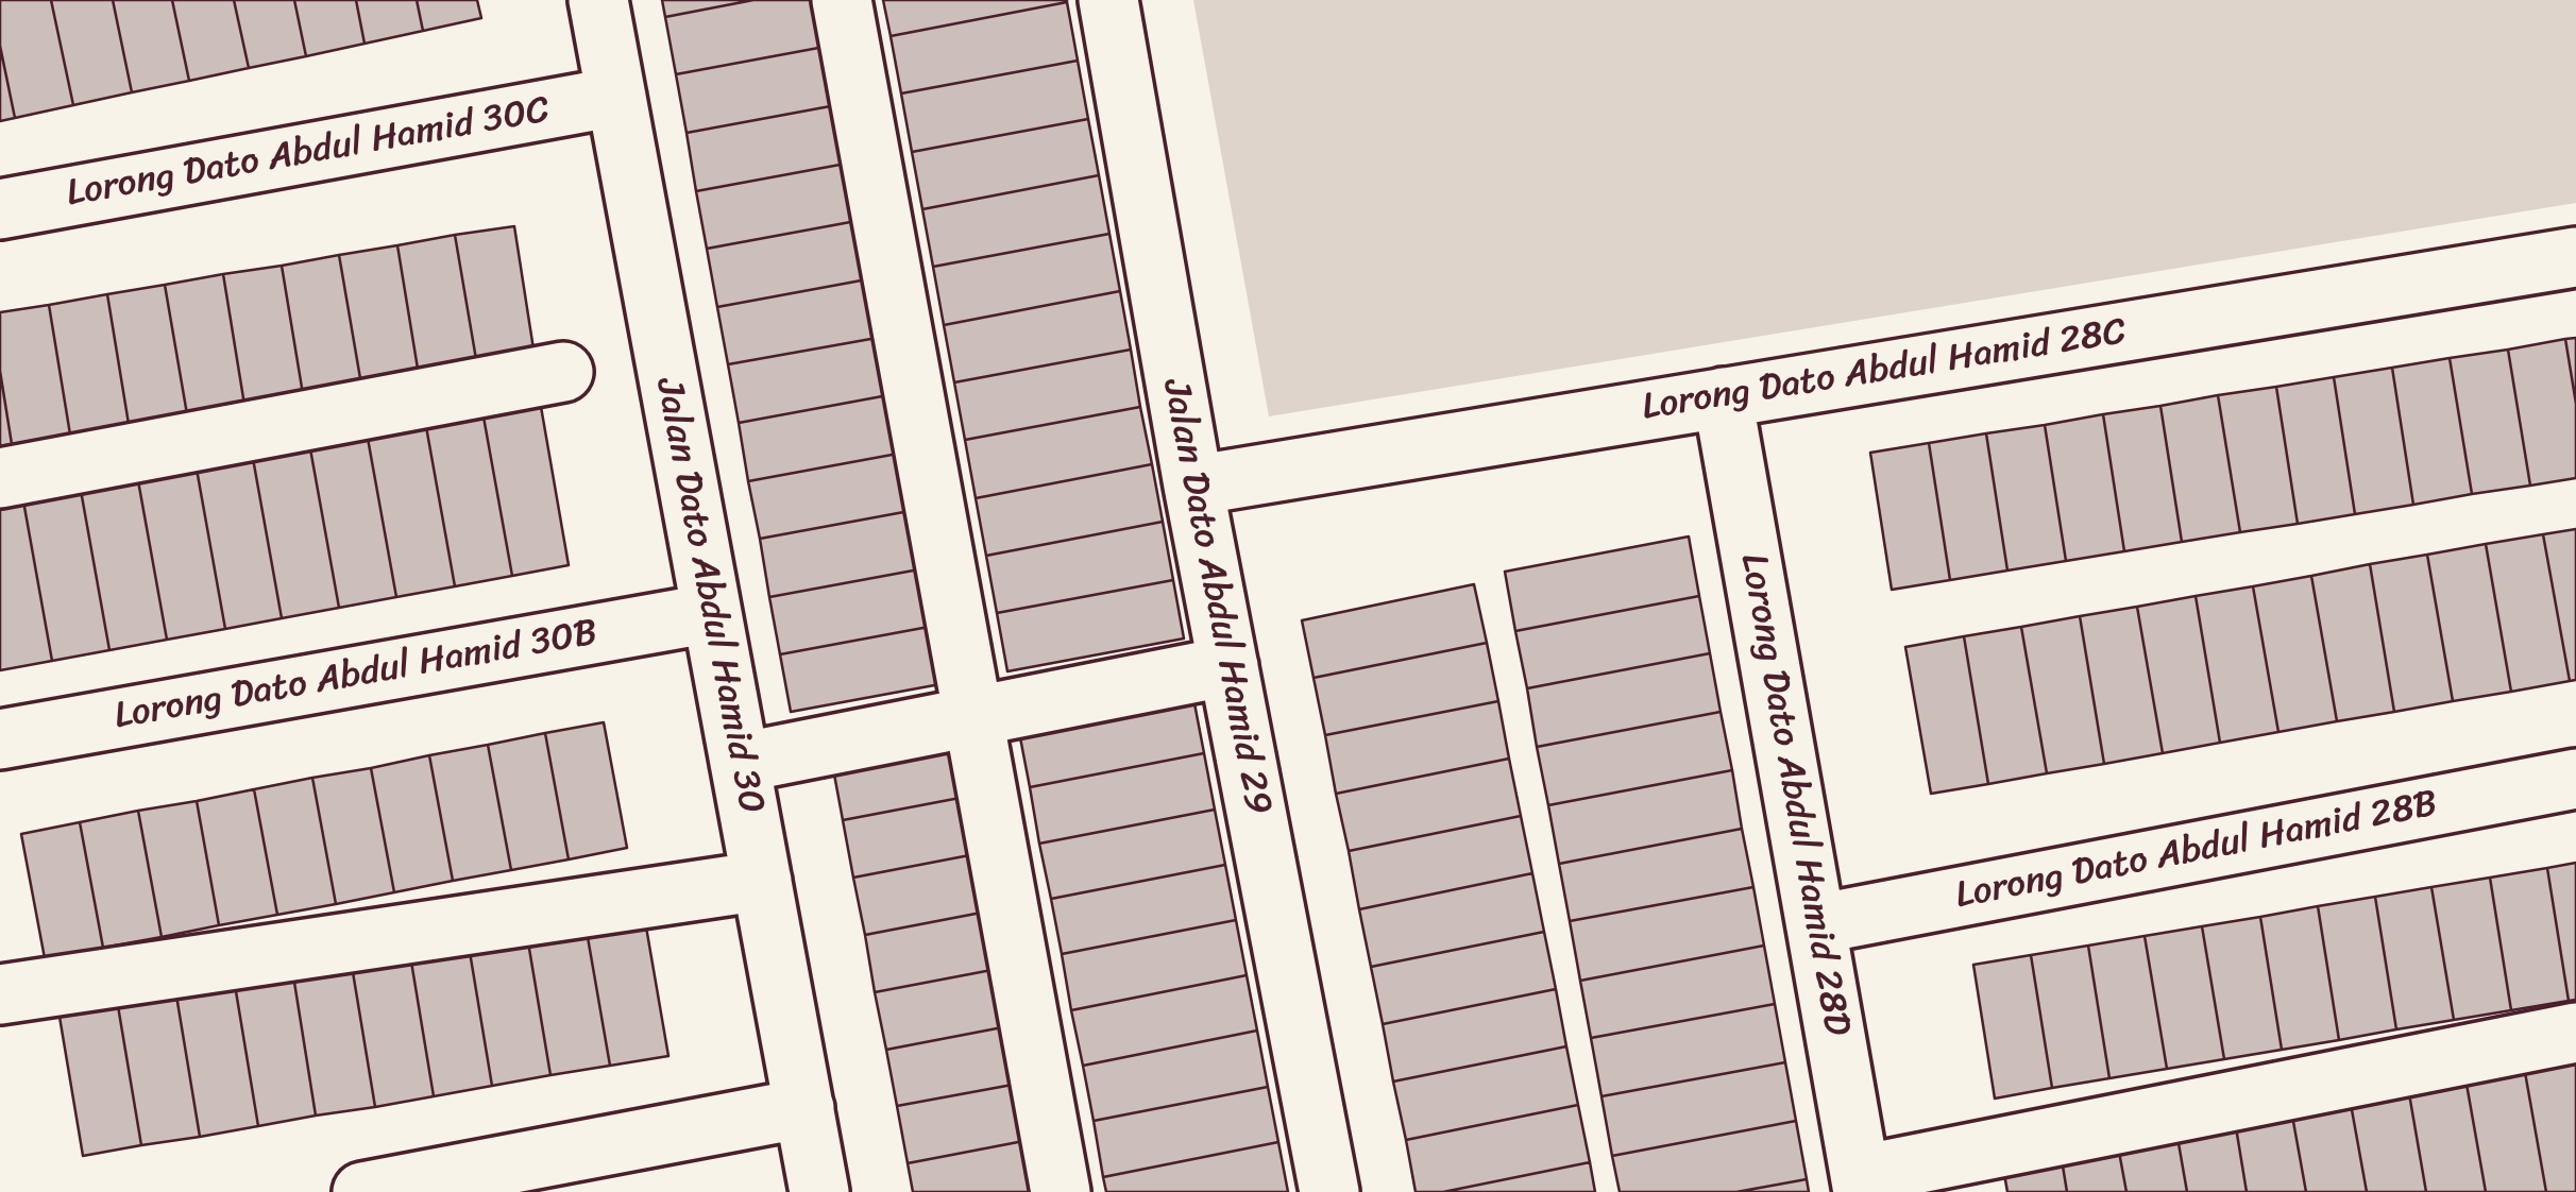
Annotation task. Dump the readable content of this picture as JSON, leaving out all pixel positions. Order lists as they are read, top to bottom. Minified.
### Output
{"streets":{"street":["Lorong Dato Abdul Hamid 30C","Lorong Dato Abdul Hamid 28C","Jalan Dato Abdul Hamid 30","Jalan Dato Abdul Hamid 29","Lorong Dato Abdul Hamid 30B","Lorong Dato Abdul Hamid 28D","Lorong Dato Abdul Hamid 28B"]},"crossings":[["Lorong Dato Abdul Hamid 30C","Jalan Dato Abdul Hamid 30"],["Lorong Dato Abdul Hamid 28C","Jalan Dato Abdul Hamid 29"],["Lorong Dato Abdul Hamid 28C","Lorong Dato Abdul Hamid 28D"],["Jalan Dato Abdul Hamid 30","Lorong Dato Abdul Hamid 30B"],["Lorong Dato Abdul Hamid 28D","Lorong Dato Abdul Hamid 28B"]]}
